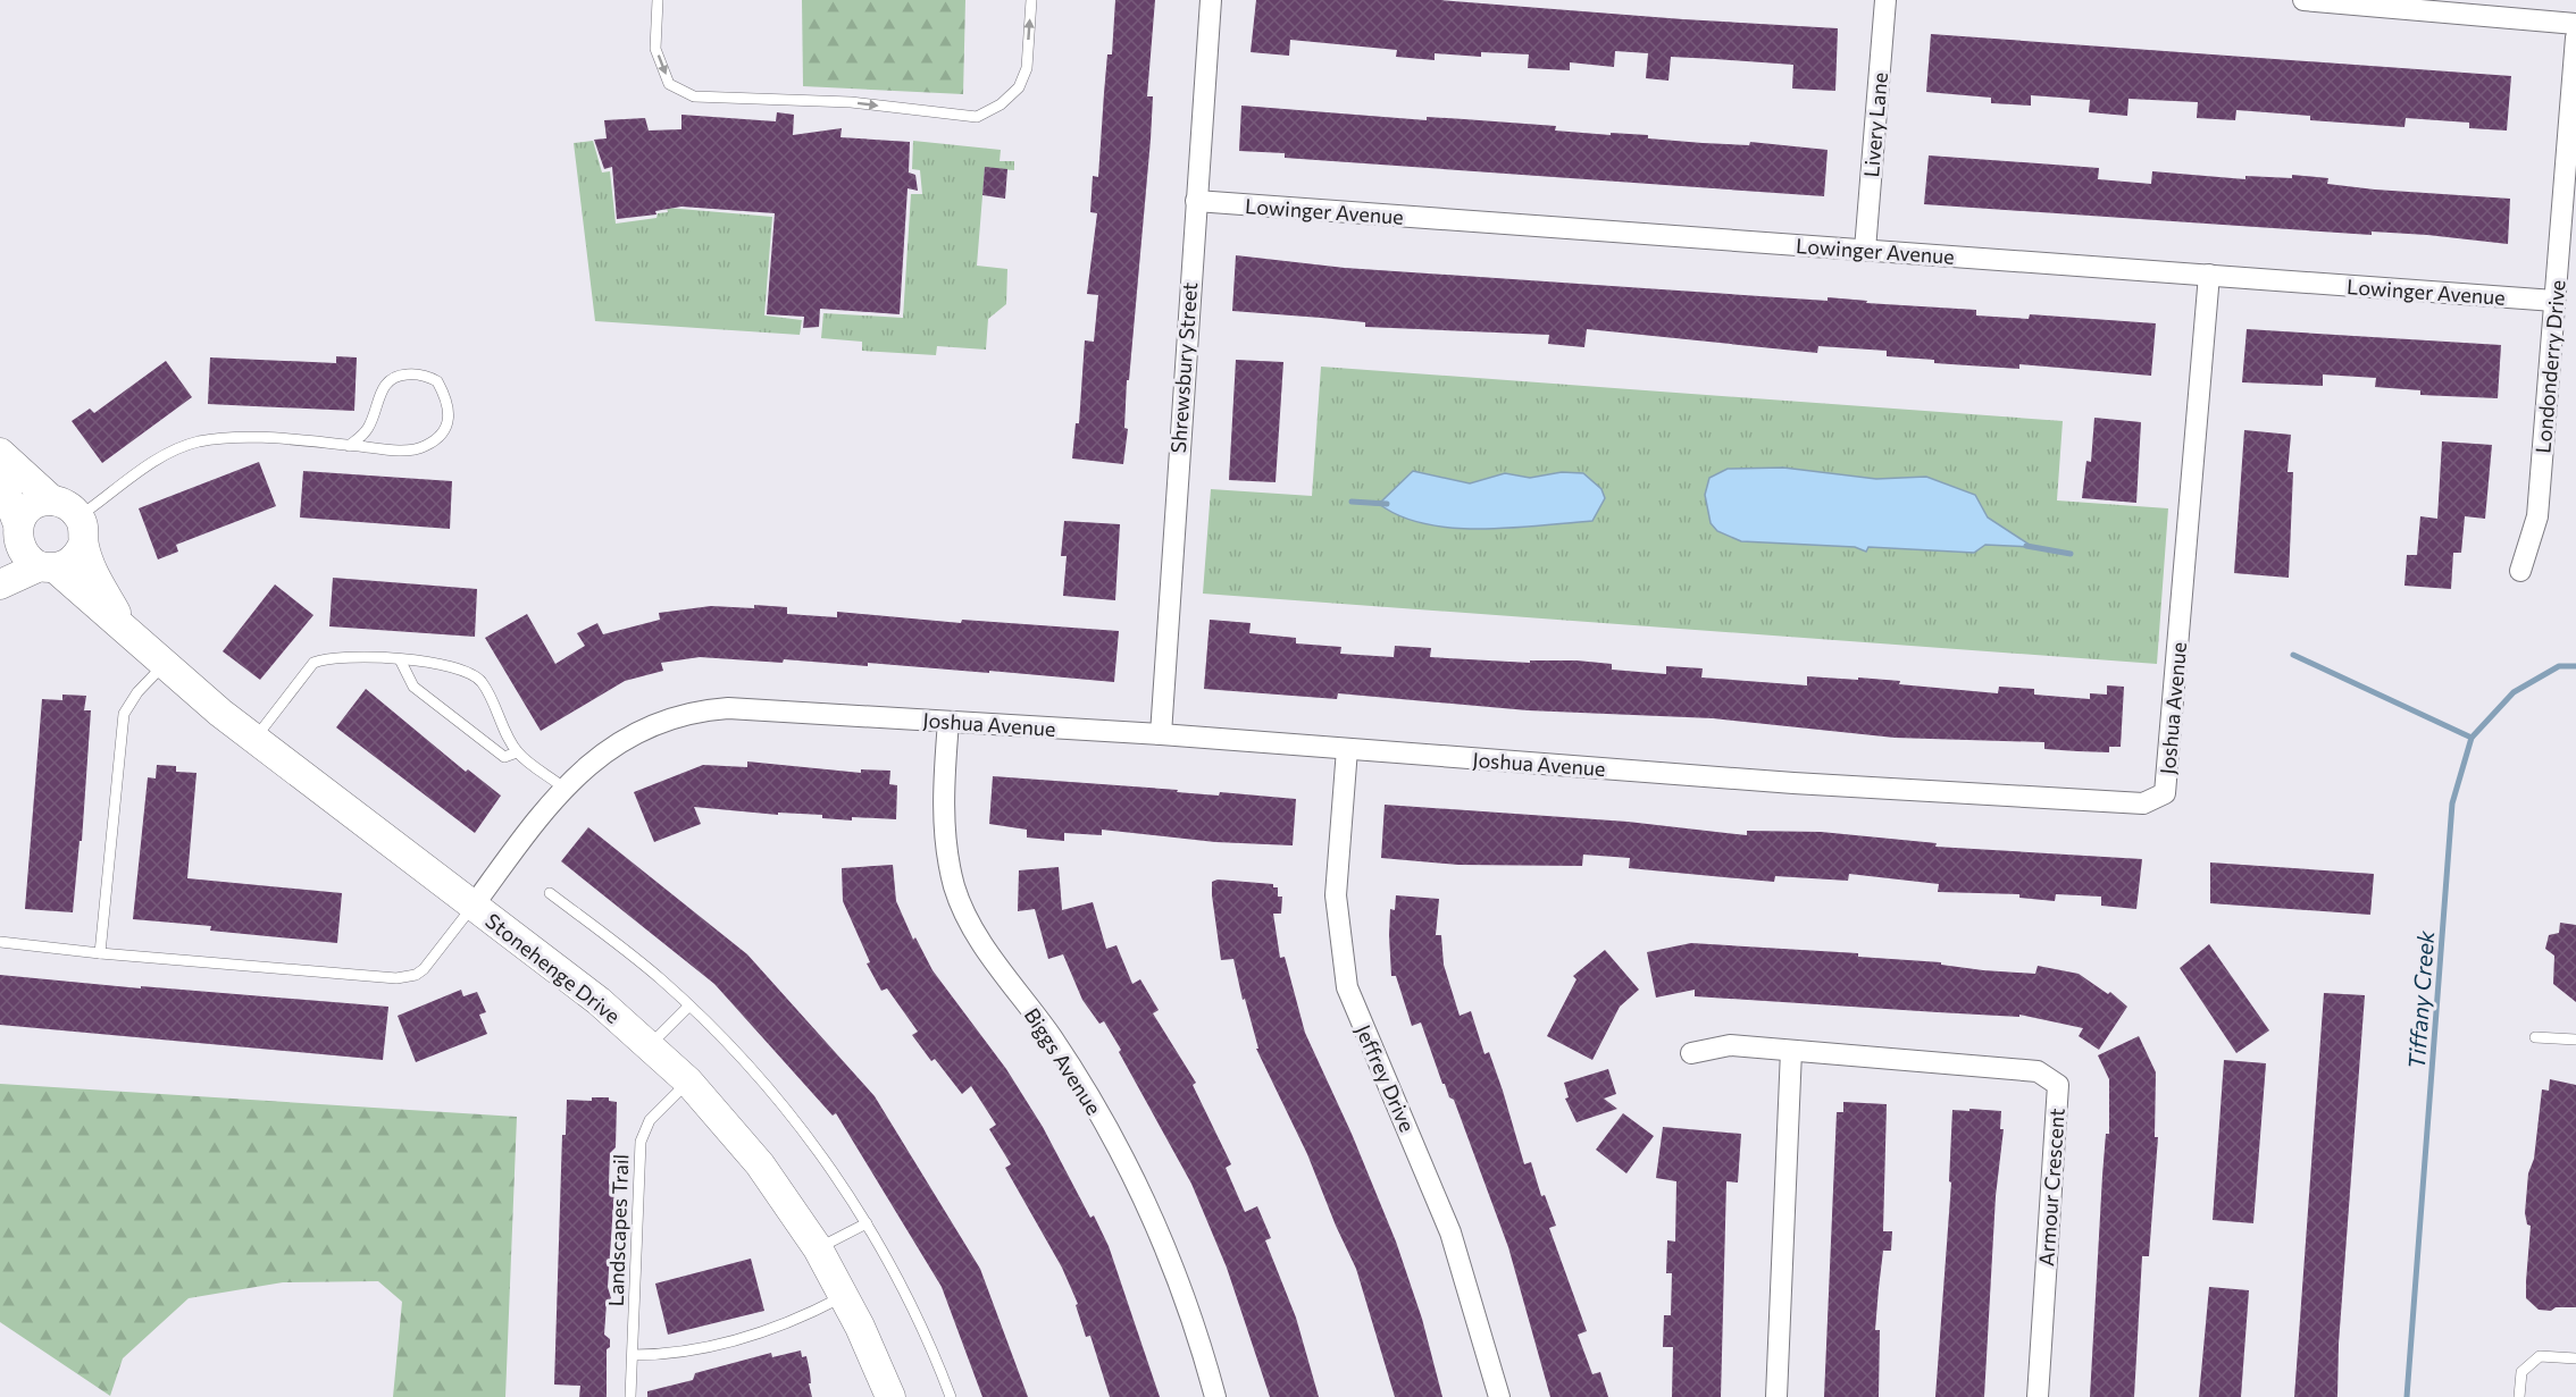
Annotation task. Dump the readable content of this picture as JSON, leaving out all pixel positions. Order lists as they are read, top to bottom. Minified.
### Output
{"streets":{"street":["Livery Lane","Lowinger Avenue","Londonderry Drive","Shrewsbury Street","Joshua Avenue","Stonehenge Drive","Biggs Avenue","Jeffrey Drive","Armour Crescent"],"lane":["Landscapes Trail"]},"crossings":[["Livery Lane","Lowinger Avenue"],["Lowinger Avenue","Londonderry Drive"],["Lowinger Avenue","Shrewsbury Street"],["Lowinger Avenue","Joshua Avenue"],["Shrewsbury Street","Joshua Avenue"],["Joshua Avenue","Stonehenge Drive"],["Joshua Avenue","Biggs Avenue"],["Joshua Avenue","Jeffrey Drive"],["Stonehenge Drive","Landscapes Trail"]],"water":["Tiffany Creek"]}
